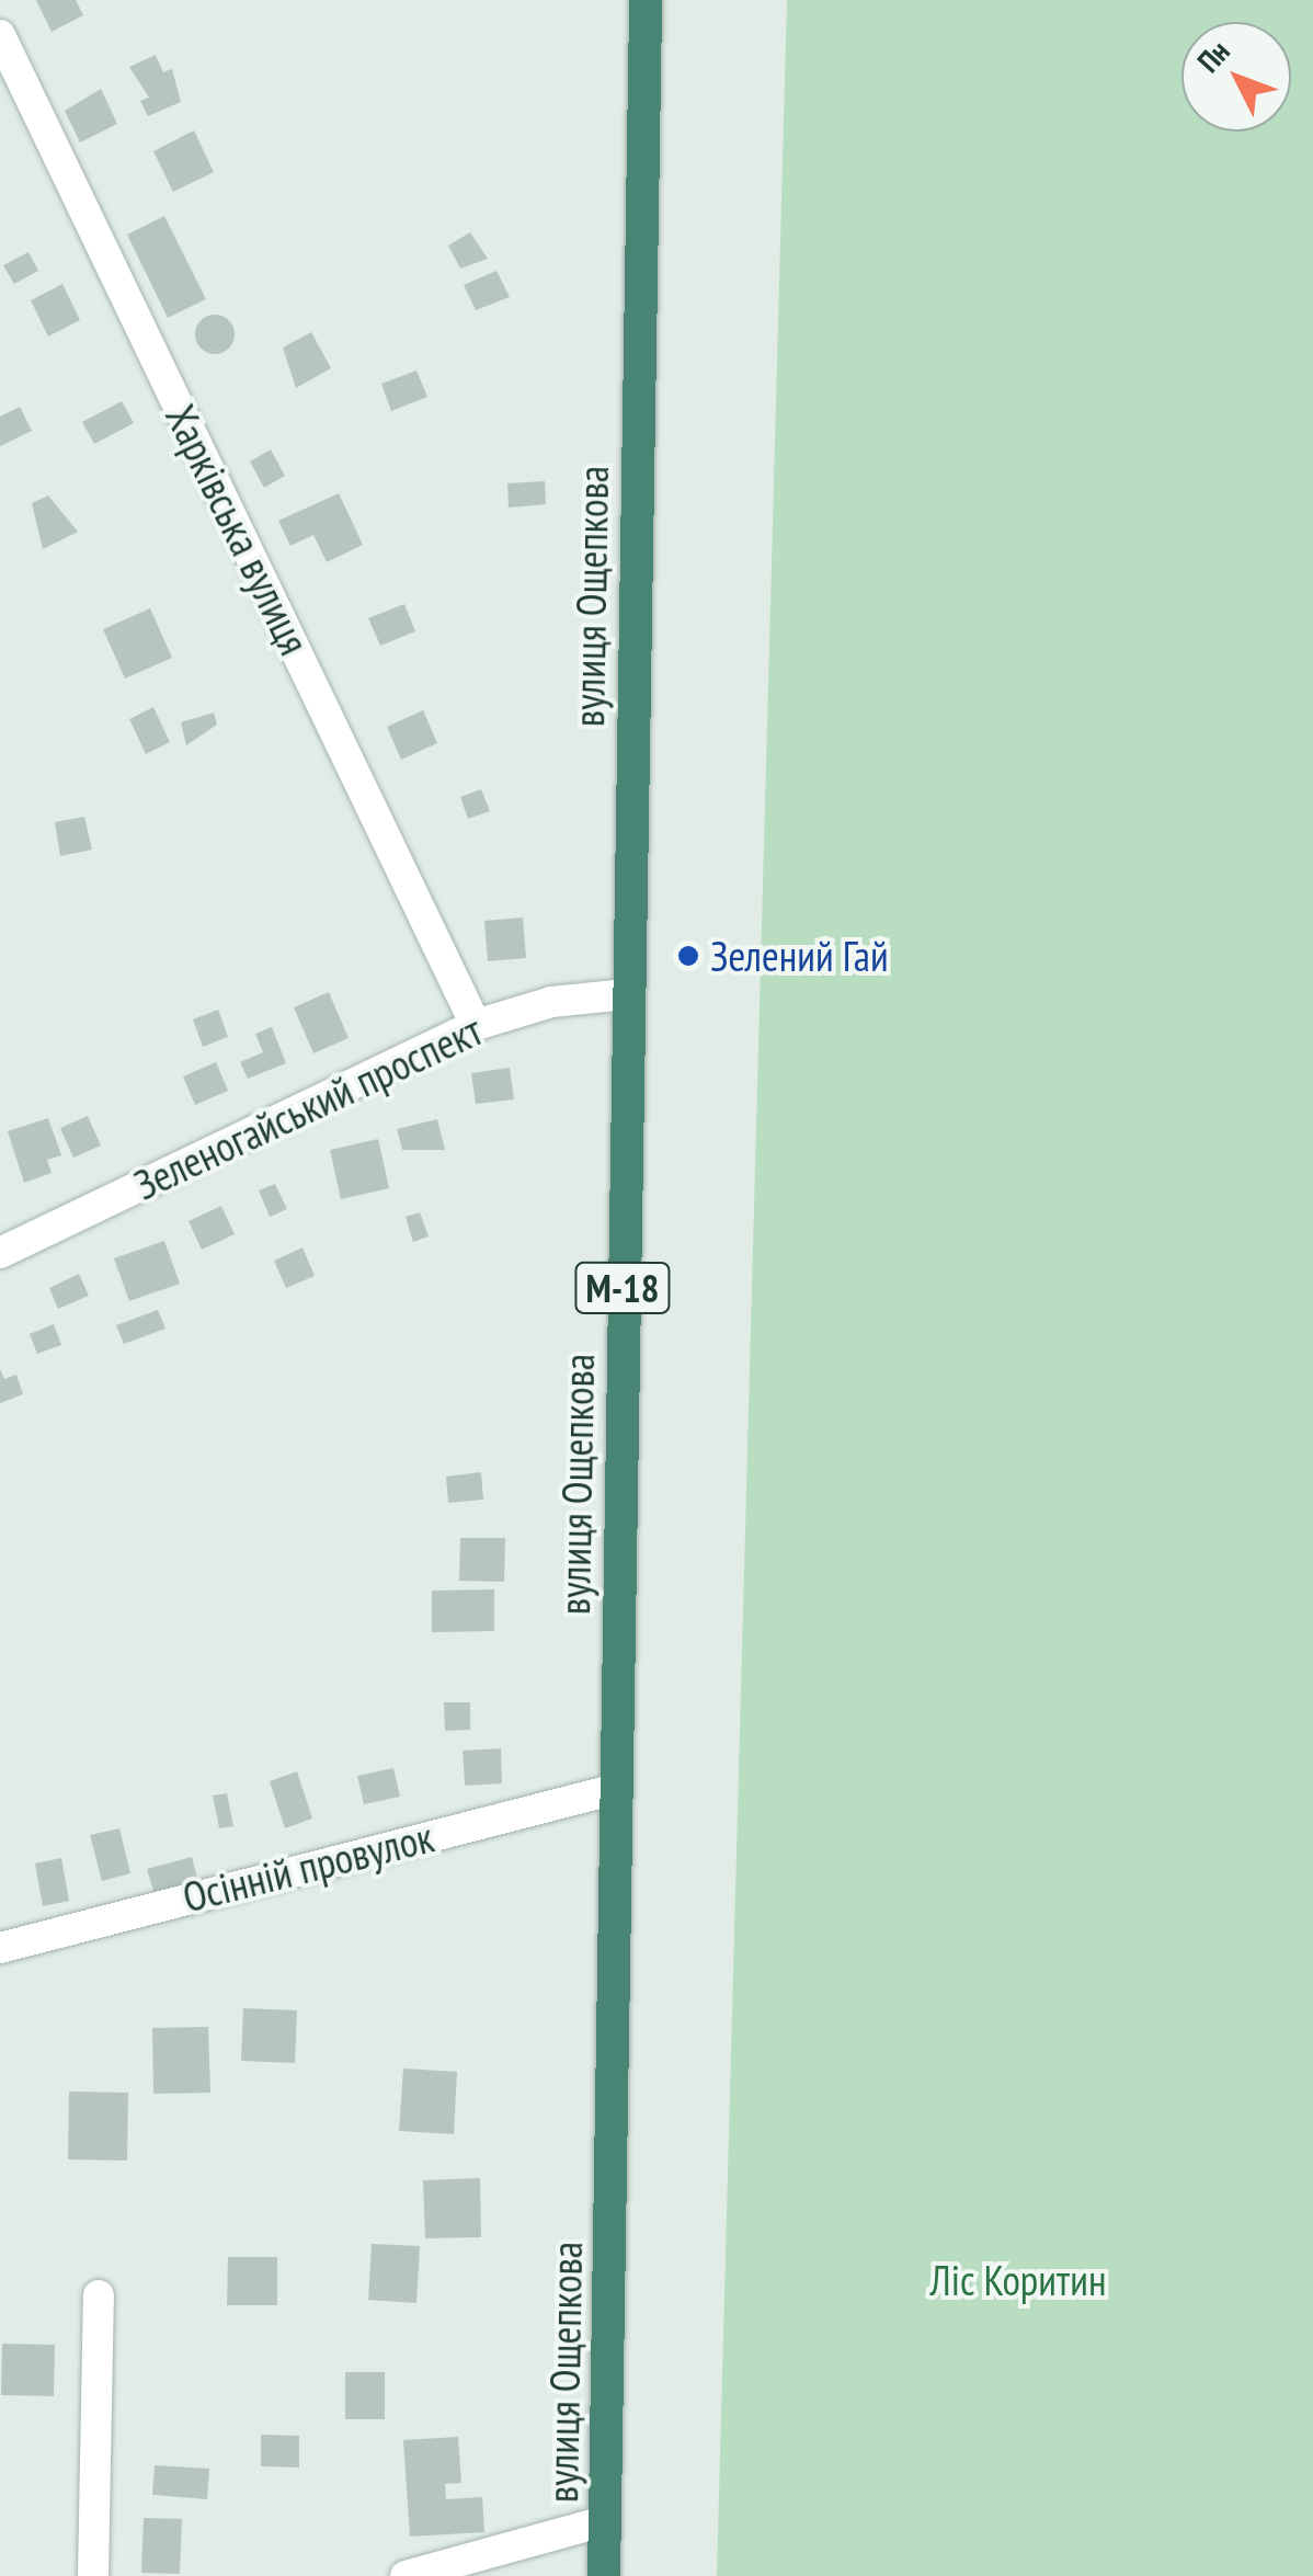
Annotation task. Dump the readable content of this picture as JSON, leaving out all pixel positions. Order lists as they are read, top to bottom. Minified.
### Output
{"streets":{"highway":["вулиця Ощепкова","М-18"],"street":["Харківська вулиця","Зеленогайський проспект","Осінній провулок"]},"crossings":[["Харківська вулиця","Зеленогайський проспект"],["вулиця Ощепкова","Зеленогайський проспект"],["вулиця Ощепкова","Осінній провулок"]],"parks":["Ліс Коритин"],"places":["Зелений Гай"],"north":"top left"}
